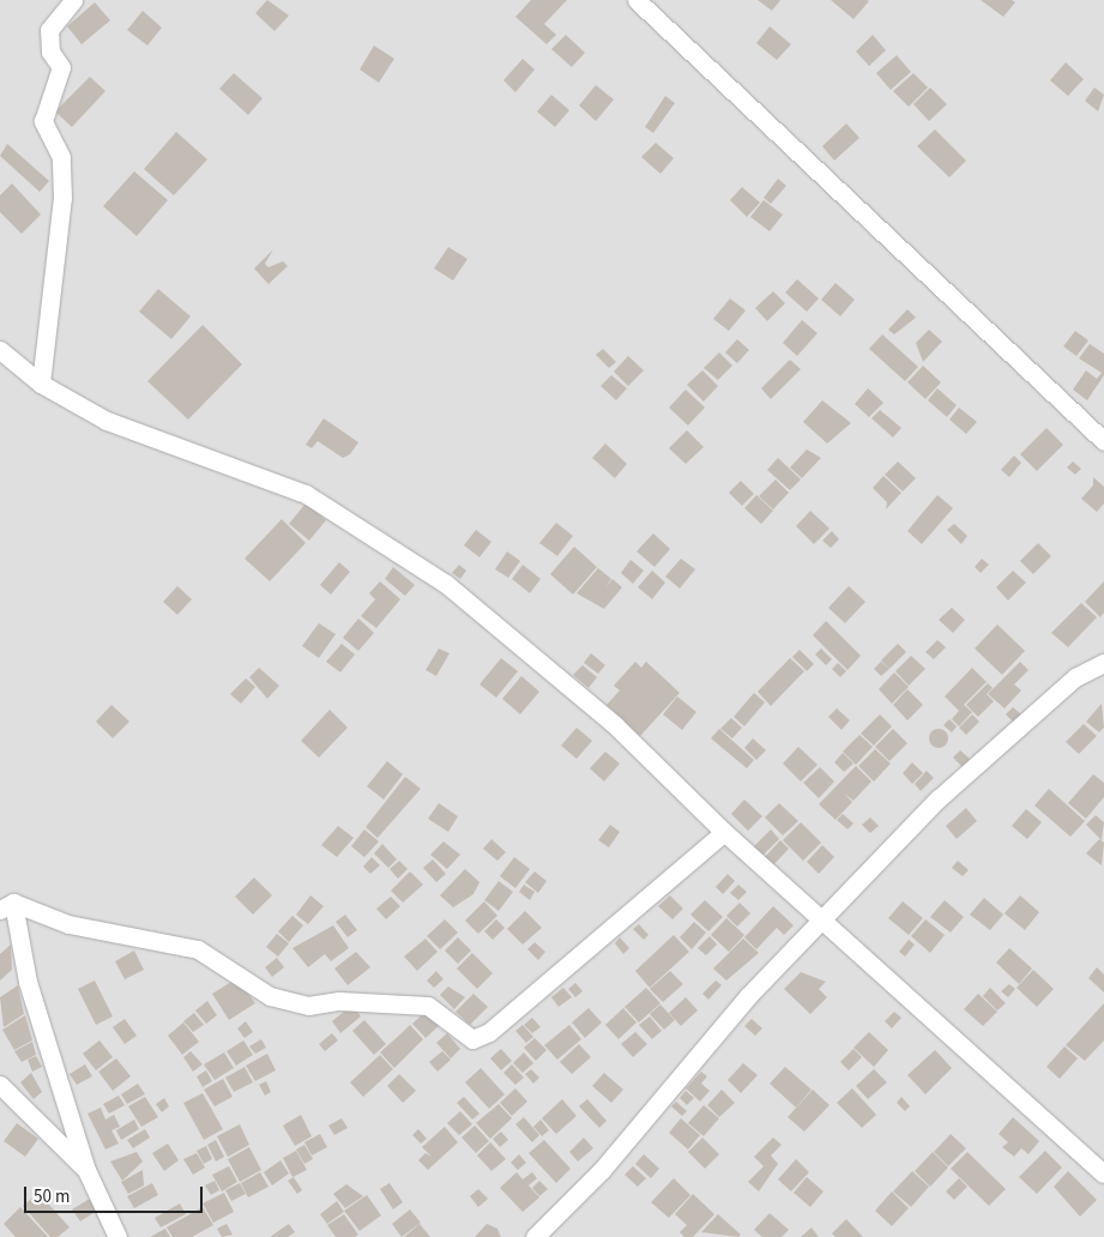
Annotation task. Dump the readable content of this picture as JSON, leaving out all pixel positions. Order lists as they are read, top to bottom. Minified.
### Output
{"scale_bar":"50 m"}
